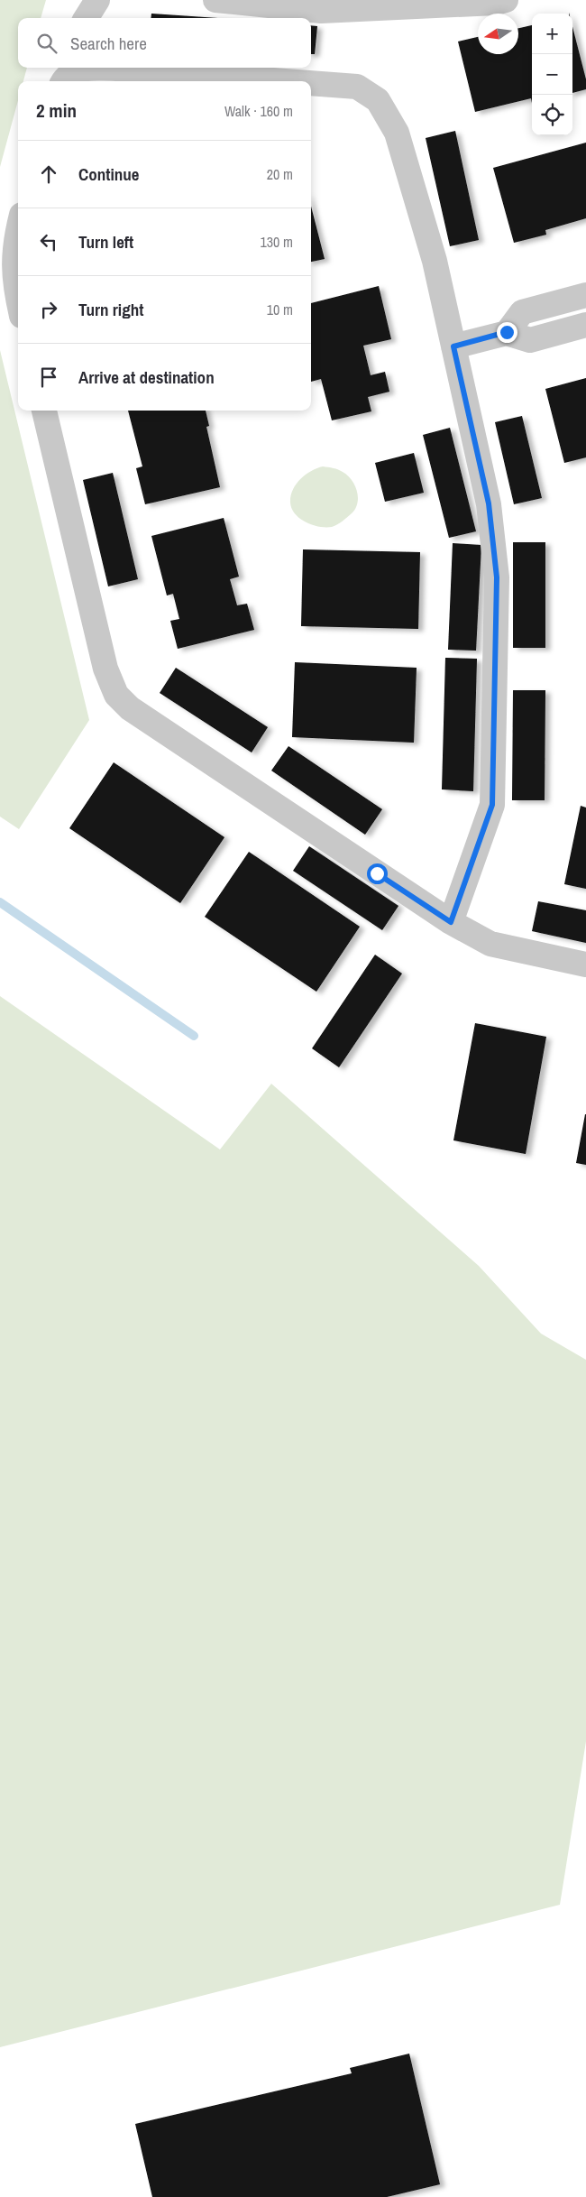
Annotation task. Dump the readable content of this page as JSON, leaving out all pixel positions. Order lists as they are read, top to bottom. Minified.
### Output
{"north":"left","page":{"map_buttons":["+","−"],"search":"Search here","heading":["2 min","Walk · 160 m"],"list":[["Continue","20 m"],["Turn left","130 m"],["Turn right","10 m"],"Arrive at destination"]}}
